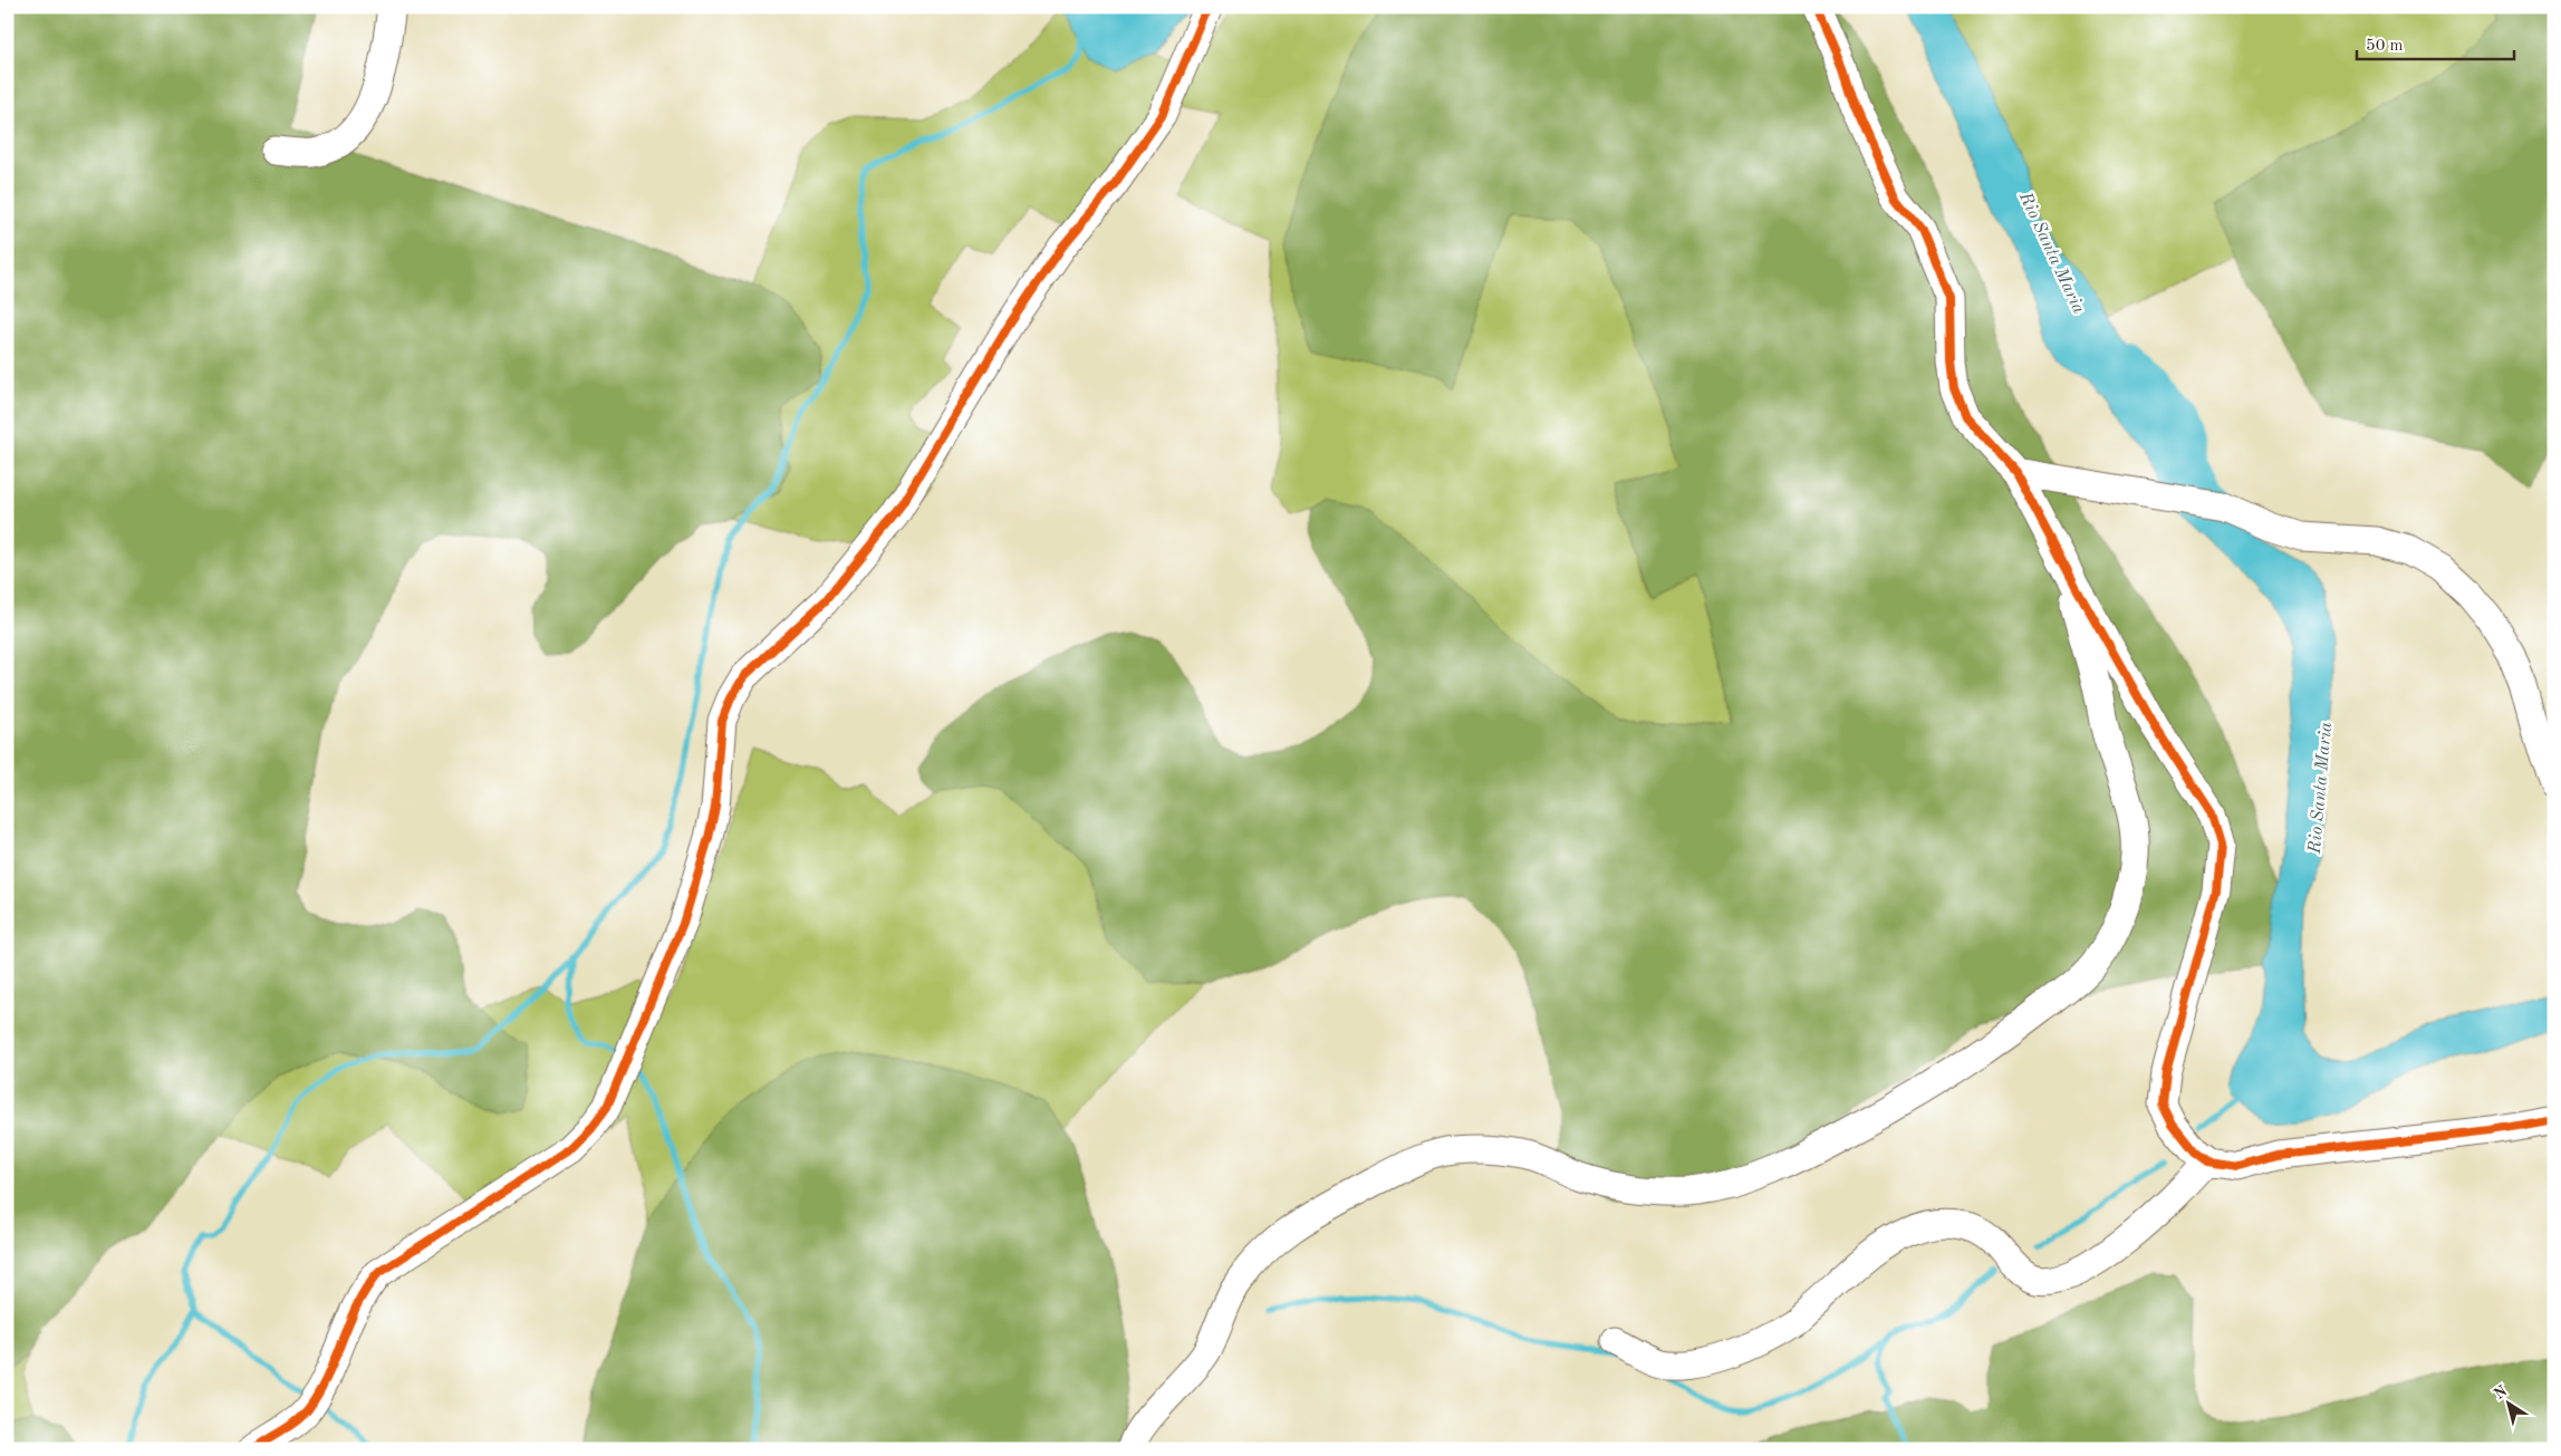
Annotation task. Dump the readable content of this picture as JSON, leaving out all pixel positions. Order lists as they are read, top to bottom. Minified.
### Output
{"water":["Rio Santa Maria"],"scale_bar":"50 m","north":"top left"}
